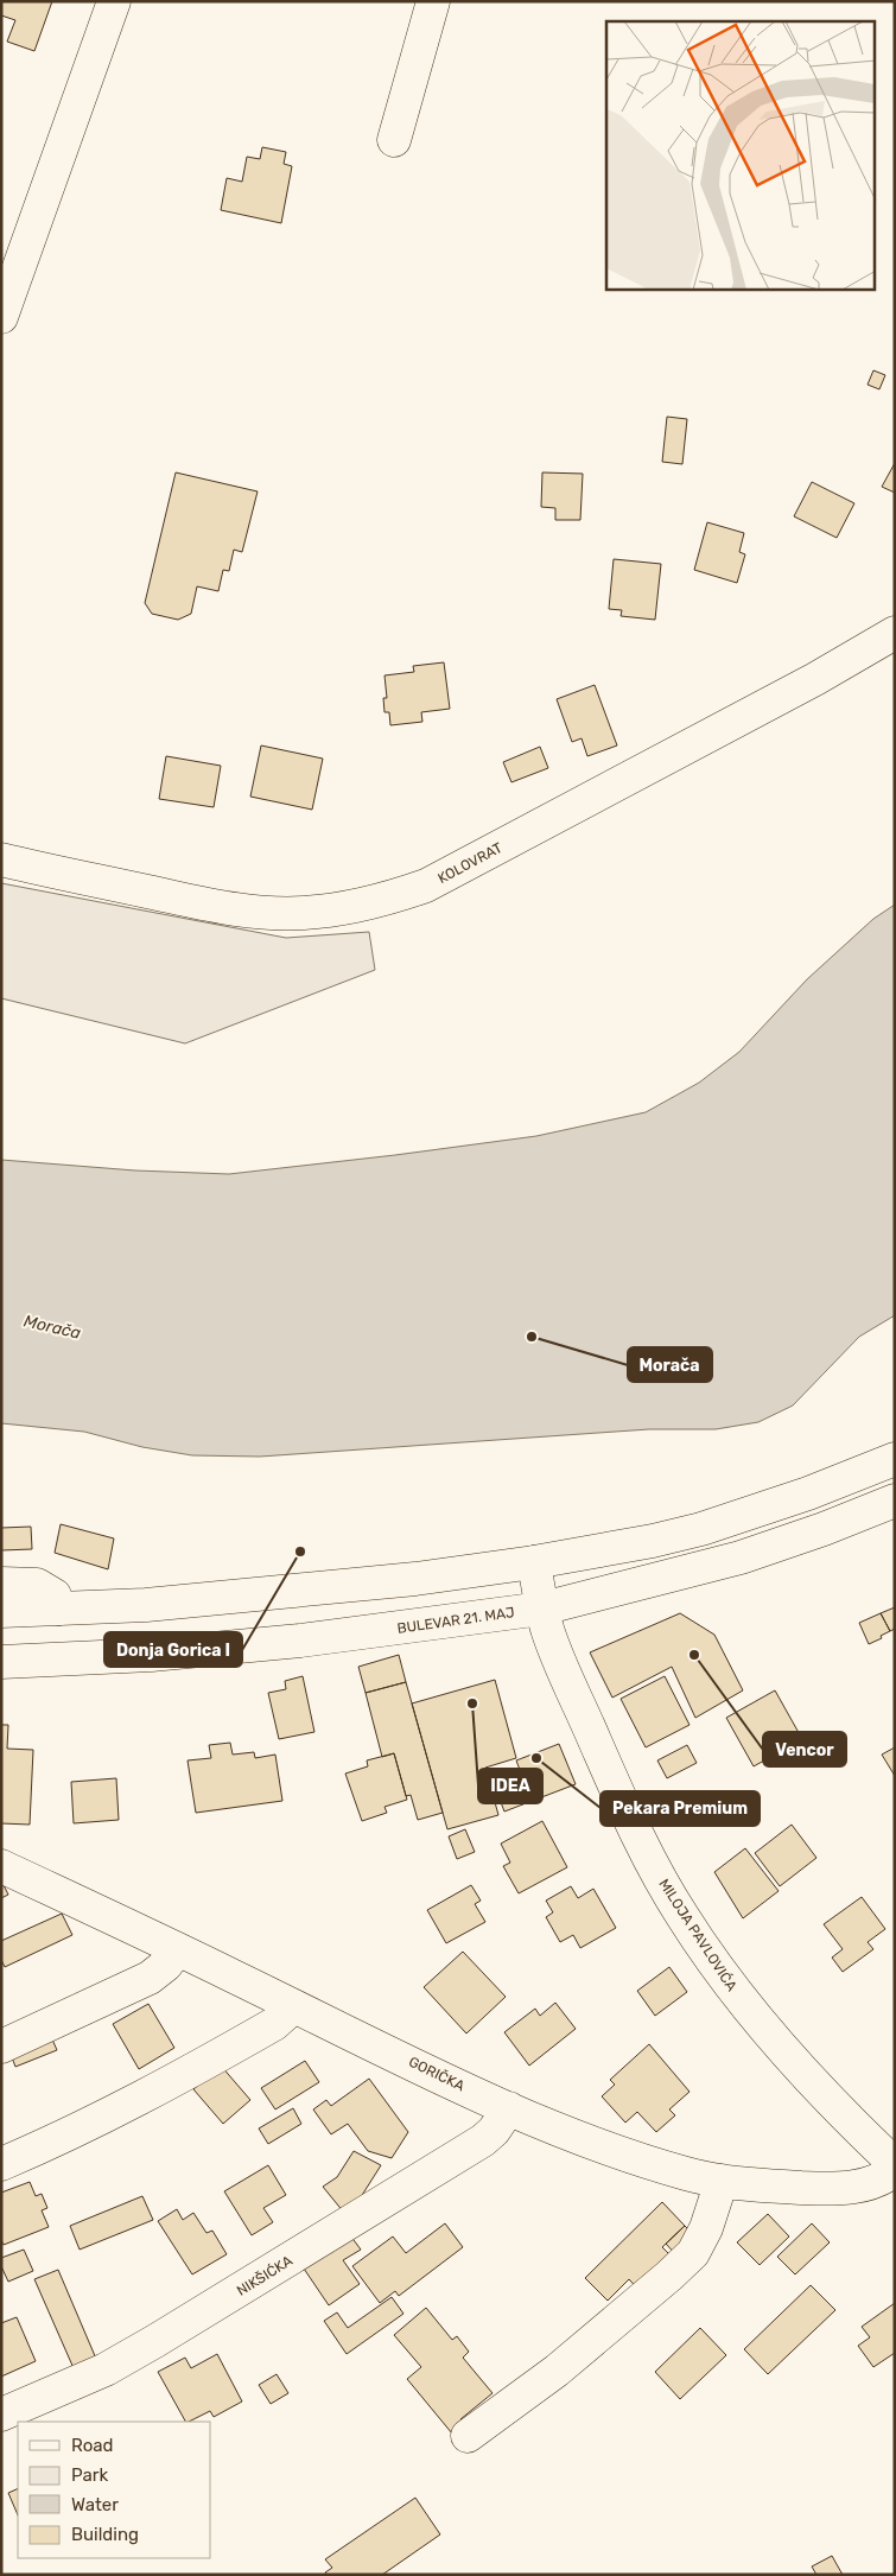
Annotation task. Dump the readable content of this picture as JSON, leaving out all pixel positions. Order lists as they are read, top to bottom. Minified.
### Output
{"streets":{"street":["KOLOVRAT","BULEVAR 21. MAJ","MILOJA PAVLOVIĆA","GORIČKA","NIKŠIĆKA"]},"crossings":[["BULEVAR 21. MAJ","MILOJA PAVLOVIĆA"],["MILOJA PAVLOVIĆA","GORIČKA"],["GORIČKA","NIKŠIĆKA"]],"water":["Morača"],"places":["Morača","Donja Gorica I","Vencor","IDEA","Pekara Premium"],"legend":["Road","Park","Water","Building"]}
